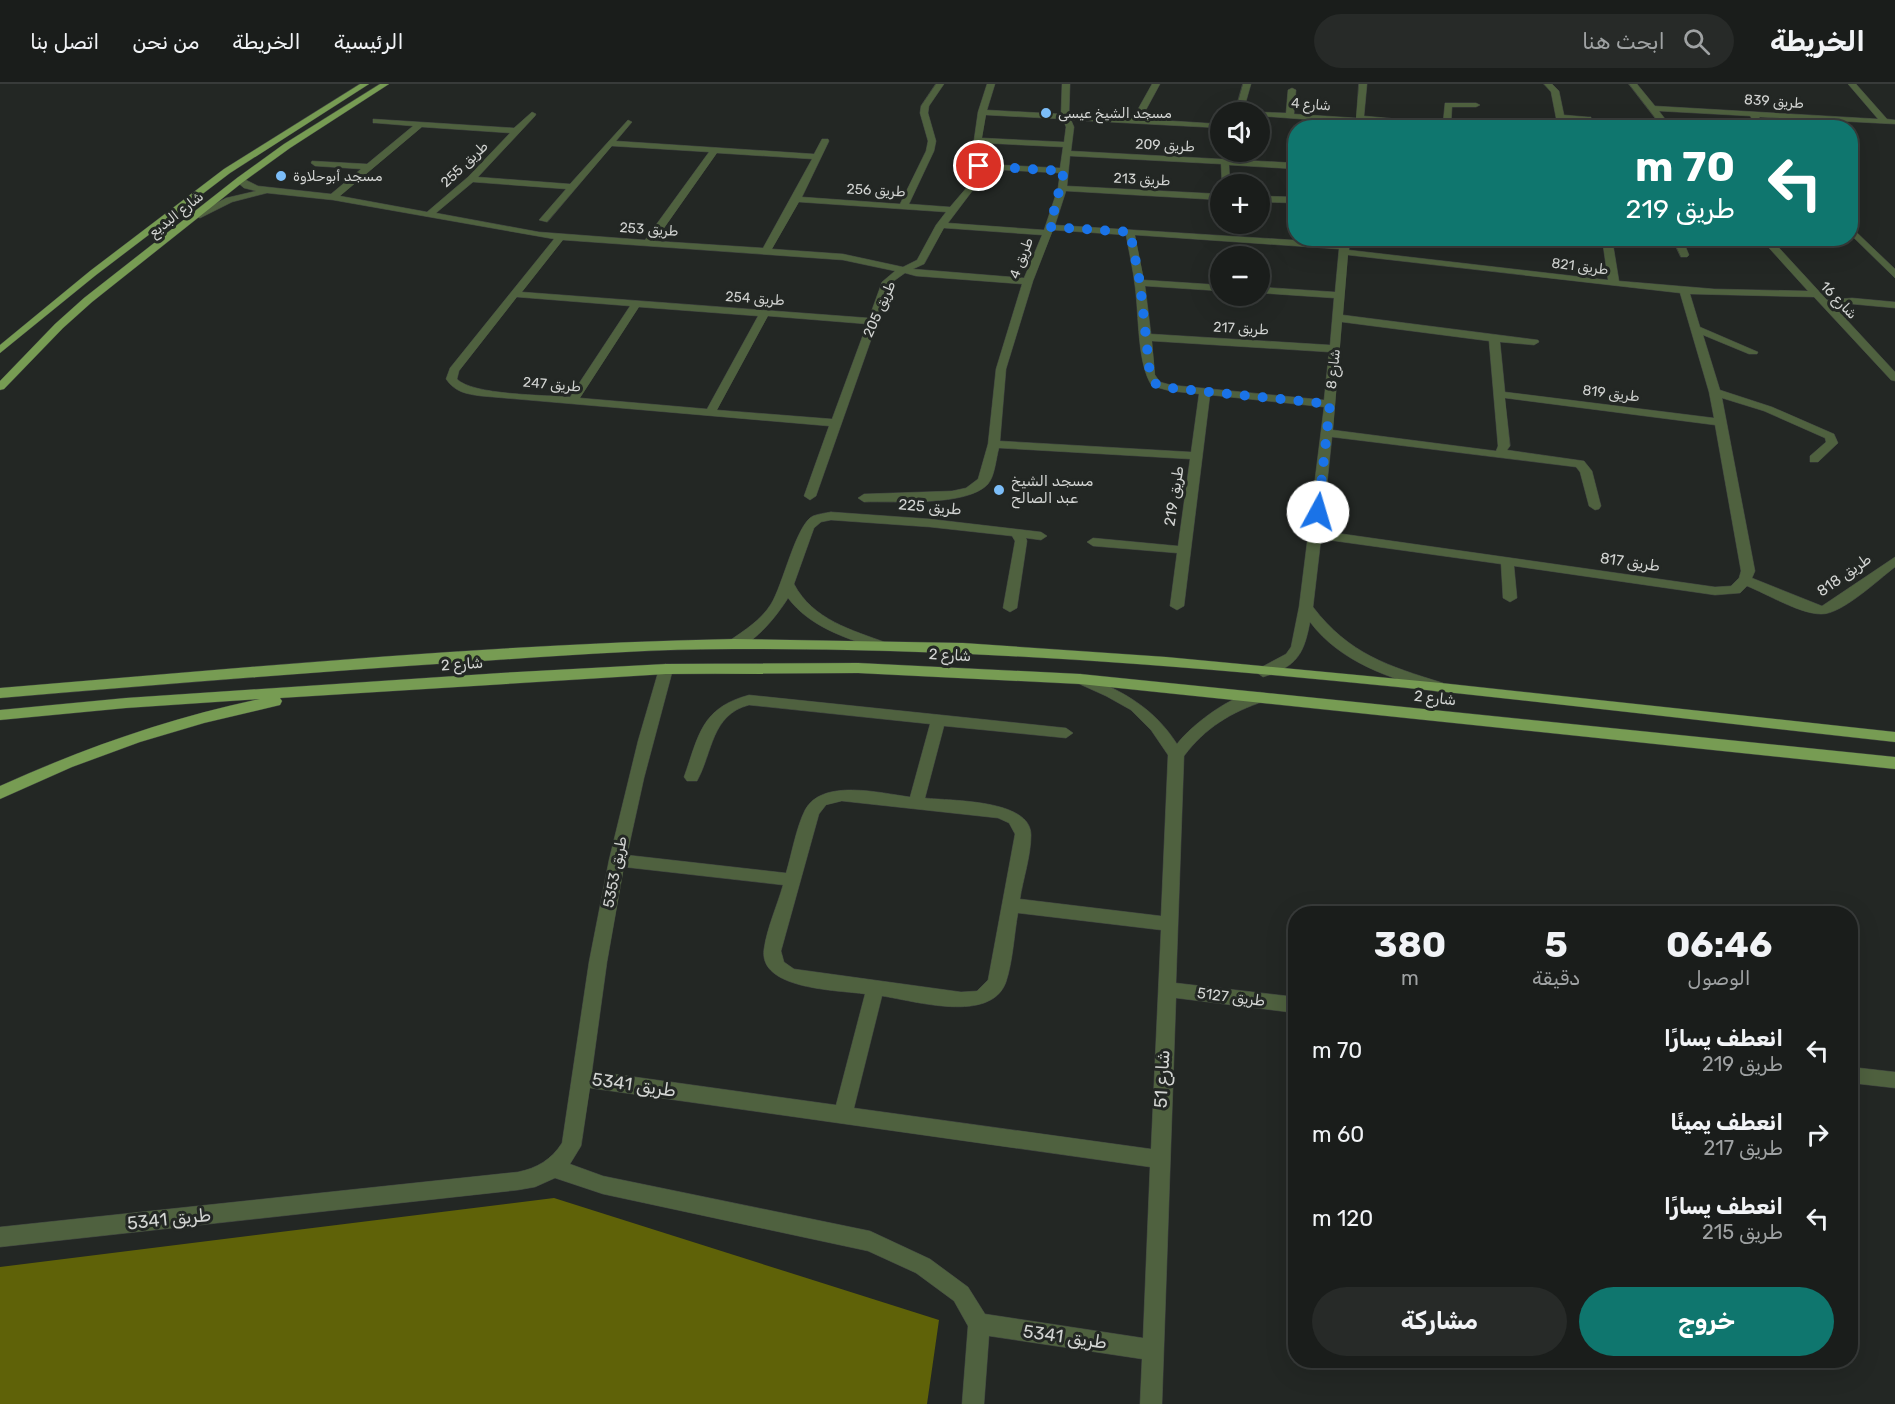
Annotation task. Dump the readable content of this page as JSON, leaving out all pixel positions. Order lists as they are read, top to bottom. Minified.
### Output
{"streets":{"main road":["شارع البديع","شارع 2"],"street":["طريق 839","شارع 4","طريق 209","طريق 255","طريق 213","طريق 256","طريق 253","طريق 4","طريق 821","طريق 254","شارع 16","طريق 205","طريق 217","شارع 8","طريق 247","طريق 819","طريق 219","طريق 225","طريق 817","طريق 818","طريق 5353","طريق 5127","شارع 51","طريق 5341"]},"crossings":[["طريق 209","طريق 4"],["طريق 209","طريق 205"],["طريق 255","طريق 253"],["طريق 213","طريق 4"],["طريق 256","طريق 205"],["شارع البديع","طريق 253"],["طريق 253","طريق 4"],["طريق 253","طريق 205"],["طريق 253","طريق 247"],["طريق 4","طريق 821"],["طريق 821","شارع 16"],["طريق 821","طريق 205"],["طريق 821","شارع 8"],["طريق 254","طريق 205"],["طريق 254","طريق 247"],["طريق 205","طريق 247"],["طريق 217","شارع 8"],["شارع 8","طريق 817"],["شارع 8","شارع 2"],["طريق 817","طريق 818"],["شارع 2","طريق 5353"],["طريق 5353","طريق 5341"],["طريق 5127","شارع 51"],["شارع 51","طريق 5341"]],"places":["مسجد الشيخ عيسى","مسجد أبوحلاوة","مسجد الشيخ عبد الصالح"],"page":{"header":"الخريطة","search":"ابحث هنا","nav":["الرئيسية","الخريطة","من نحن","اتصل بنا"],"map_buttons":["+","−"],"turn":["70 m","طريق 219"],"eta":["06:46","الوصول","5","دقيقة","380","m"],"list":[{"name":"انعطف يسارًا","note":"طريق 219","value":"70 m"},{"name":"انعطف يمينًا","note":"طريق 217","value":"60 m"},{"name":"انعطف يسارًا","note":"طريق 215","value":"120 m"}],"buttons":["خروج","مشاركة"]}}
